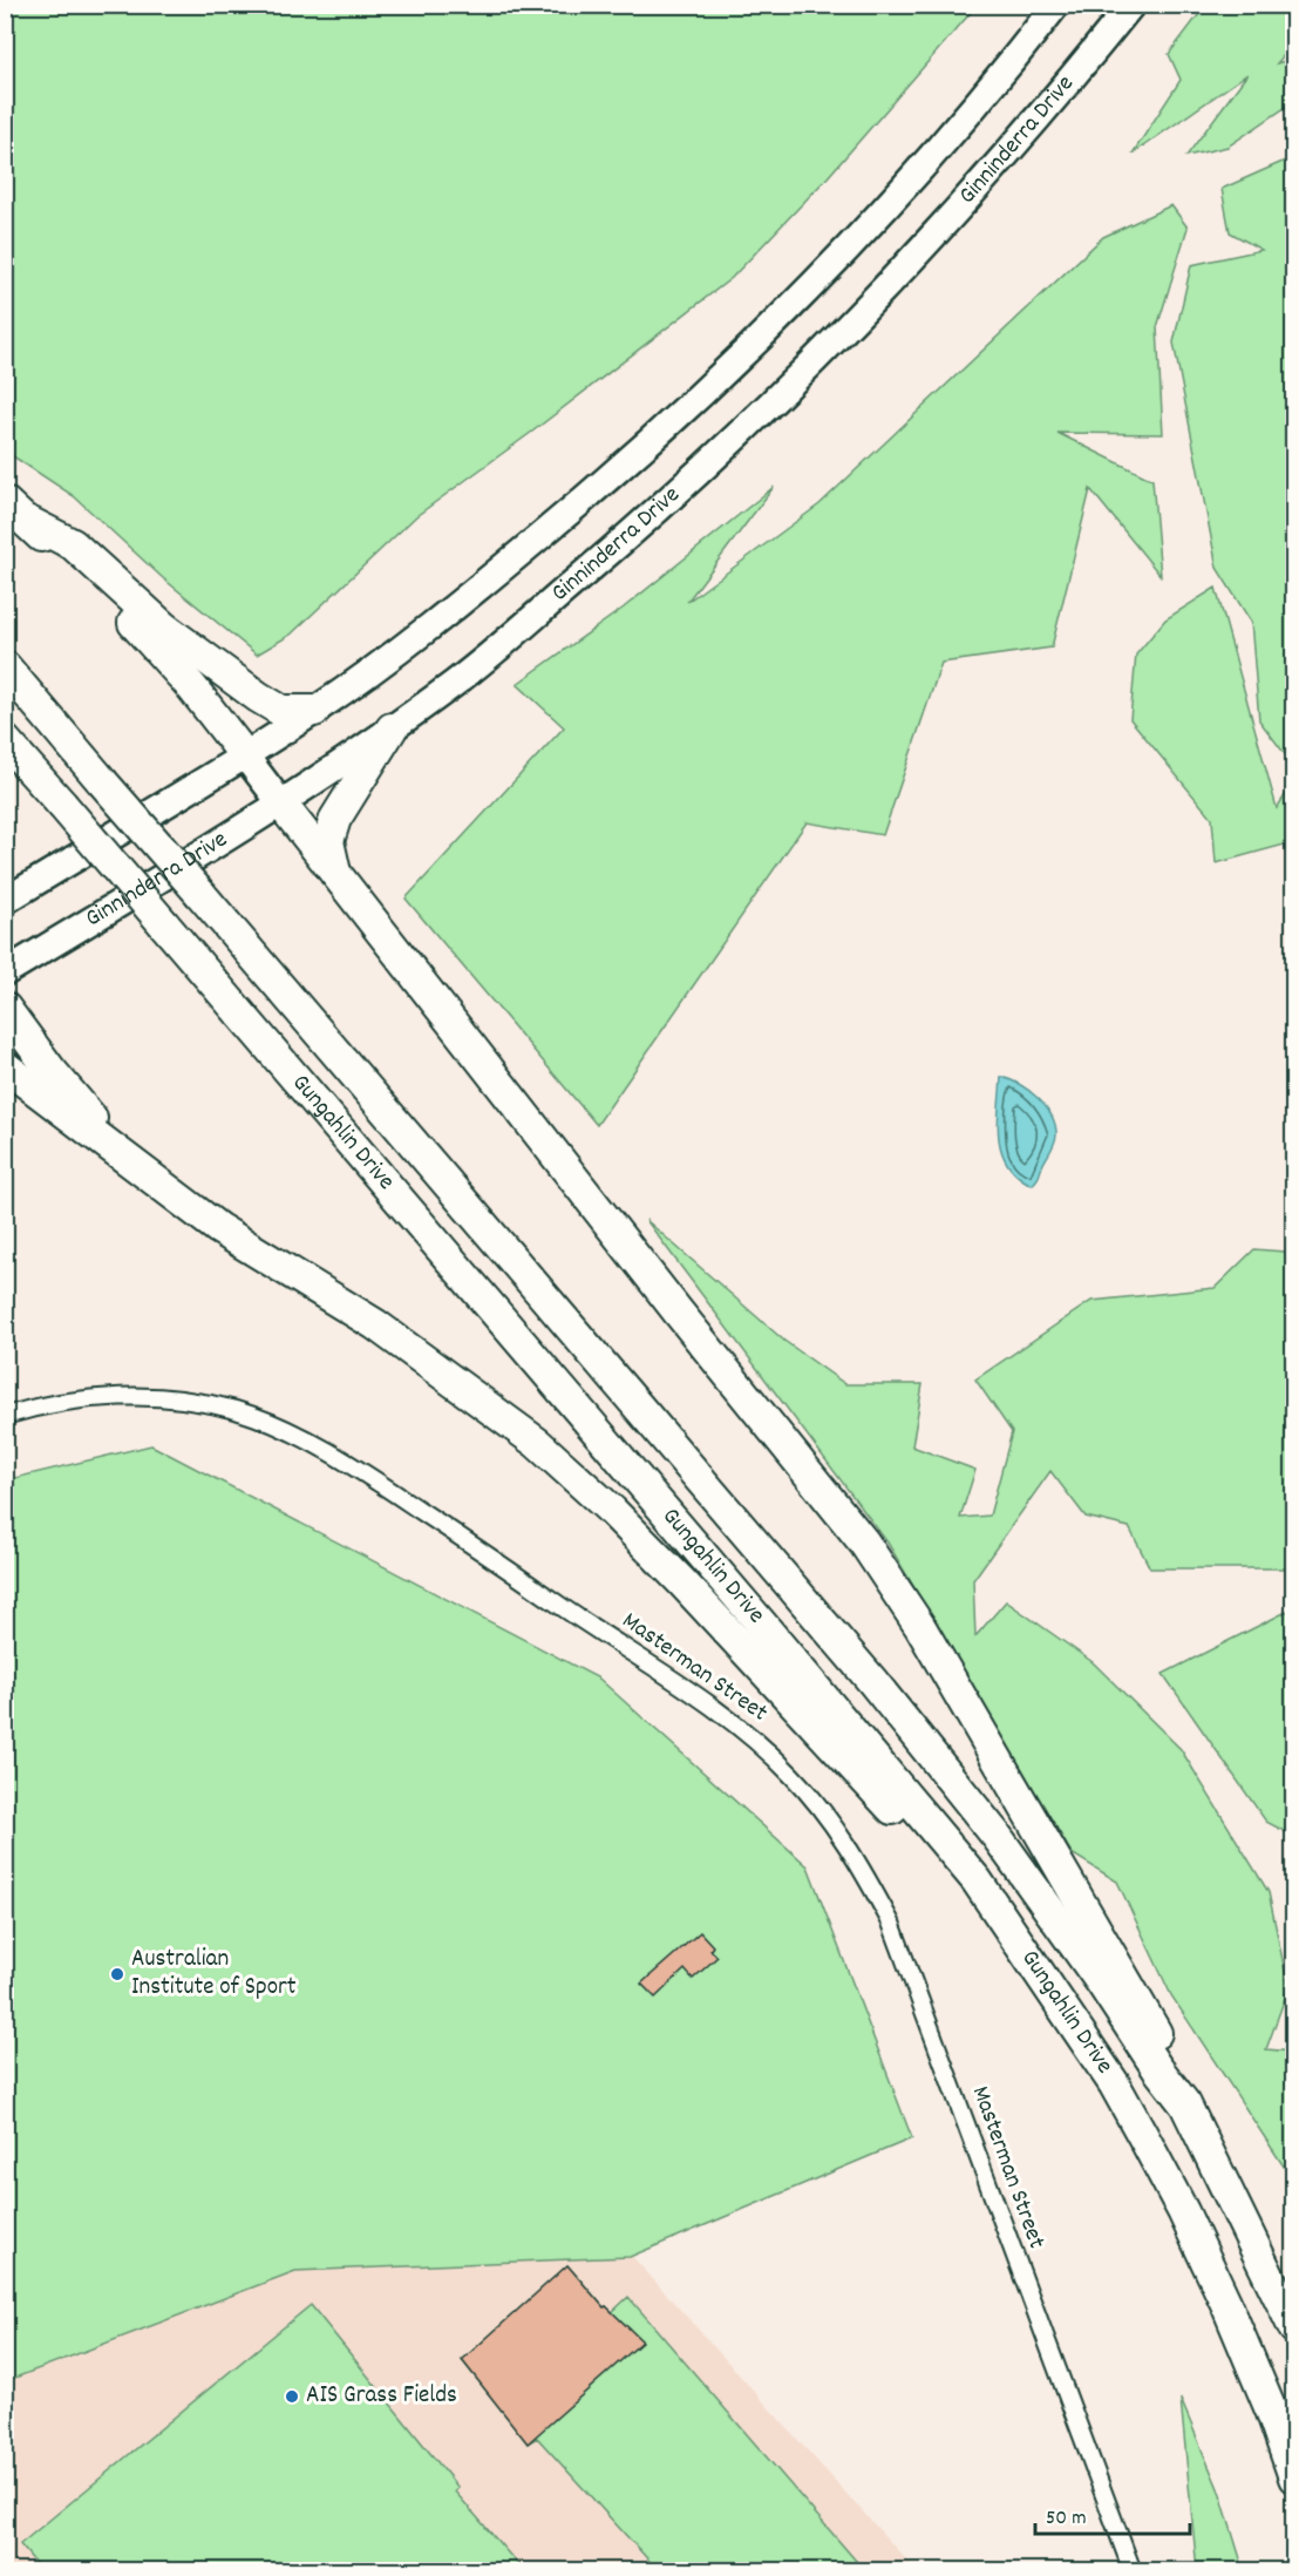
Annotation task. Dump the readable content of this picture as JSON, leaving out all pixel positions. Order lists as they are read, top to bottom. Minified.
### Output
{"streets":{"highway":["Gungahlin Drive"],"main road":["Ginninderra Drive"],"street":["Masterman Street"]},"places":["Australian Institute of Sport","AIS Grass Fields"],"scale_bar":"50 m"}
